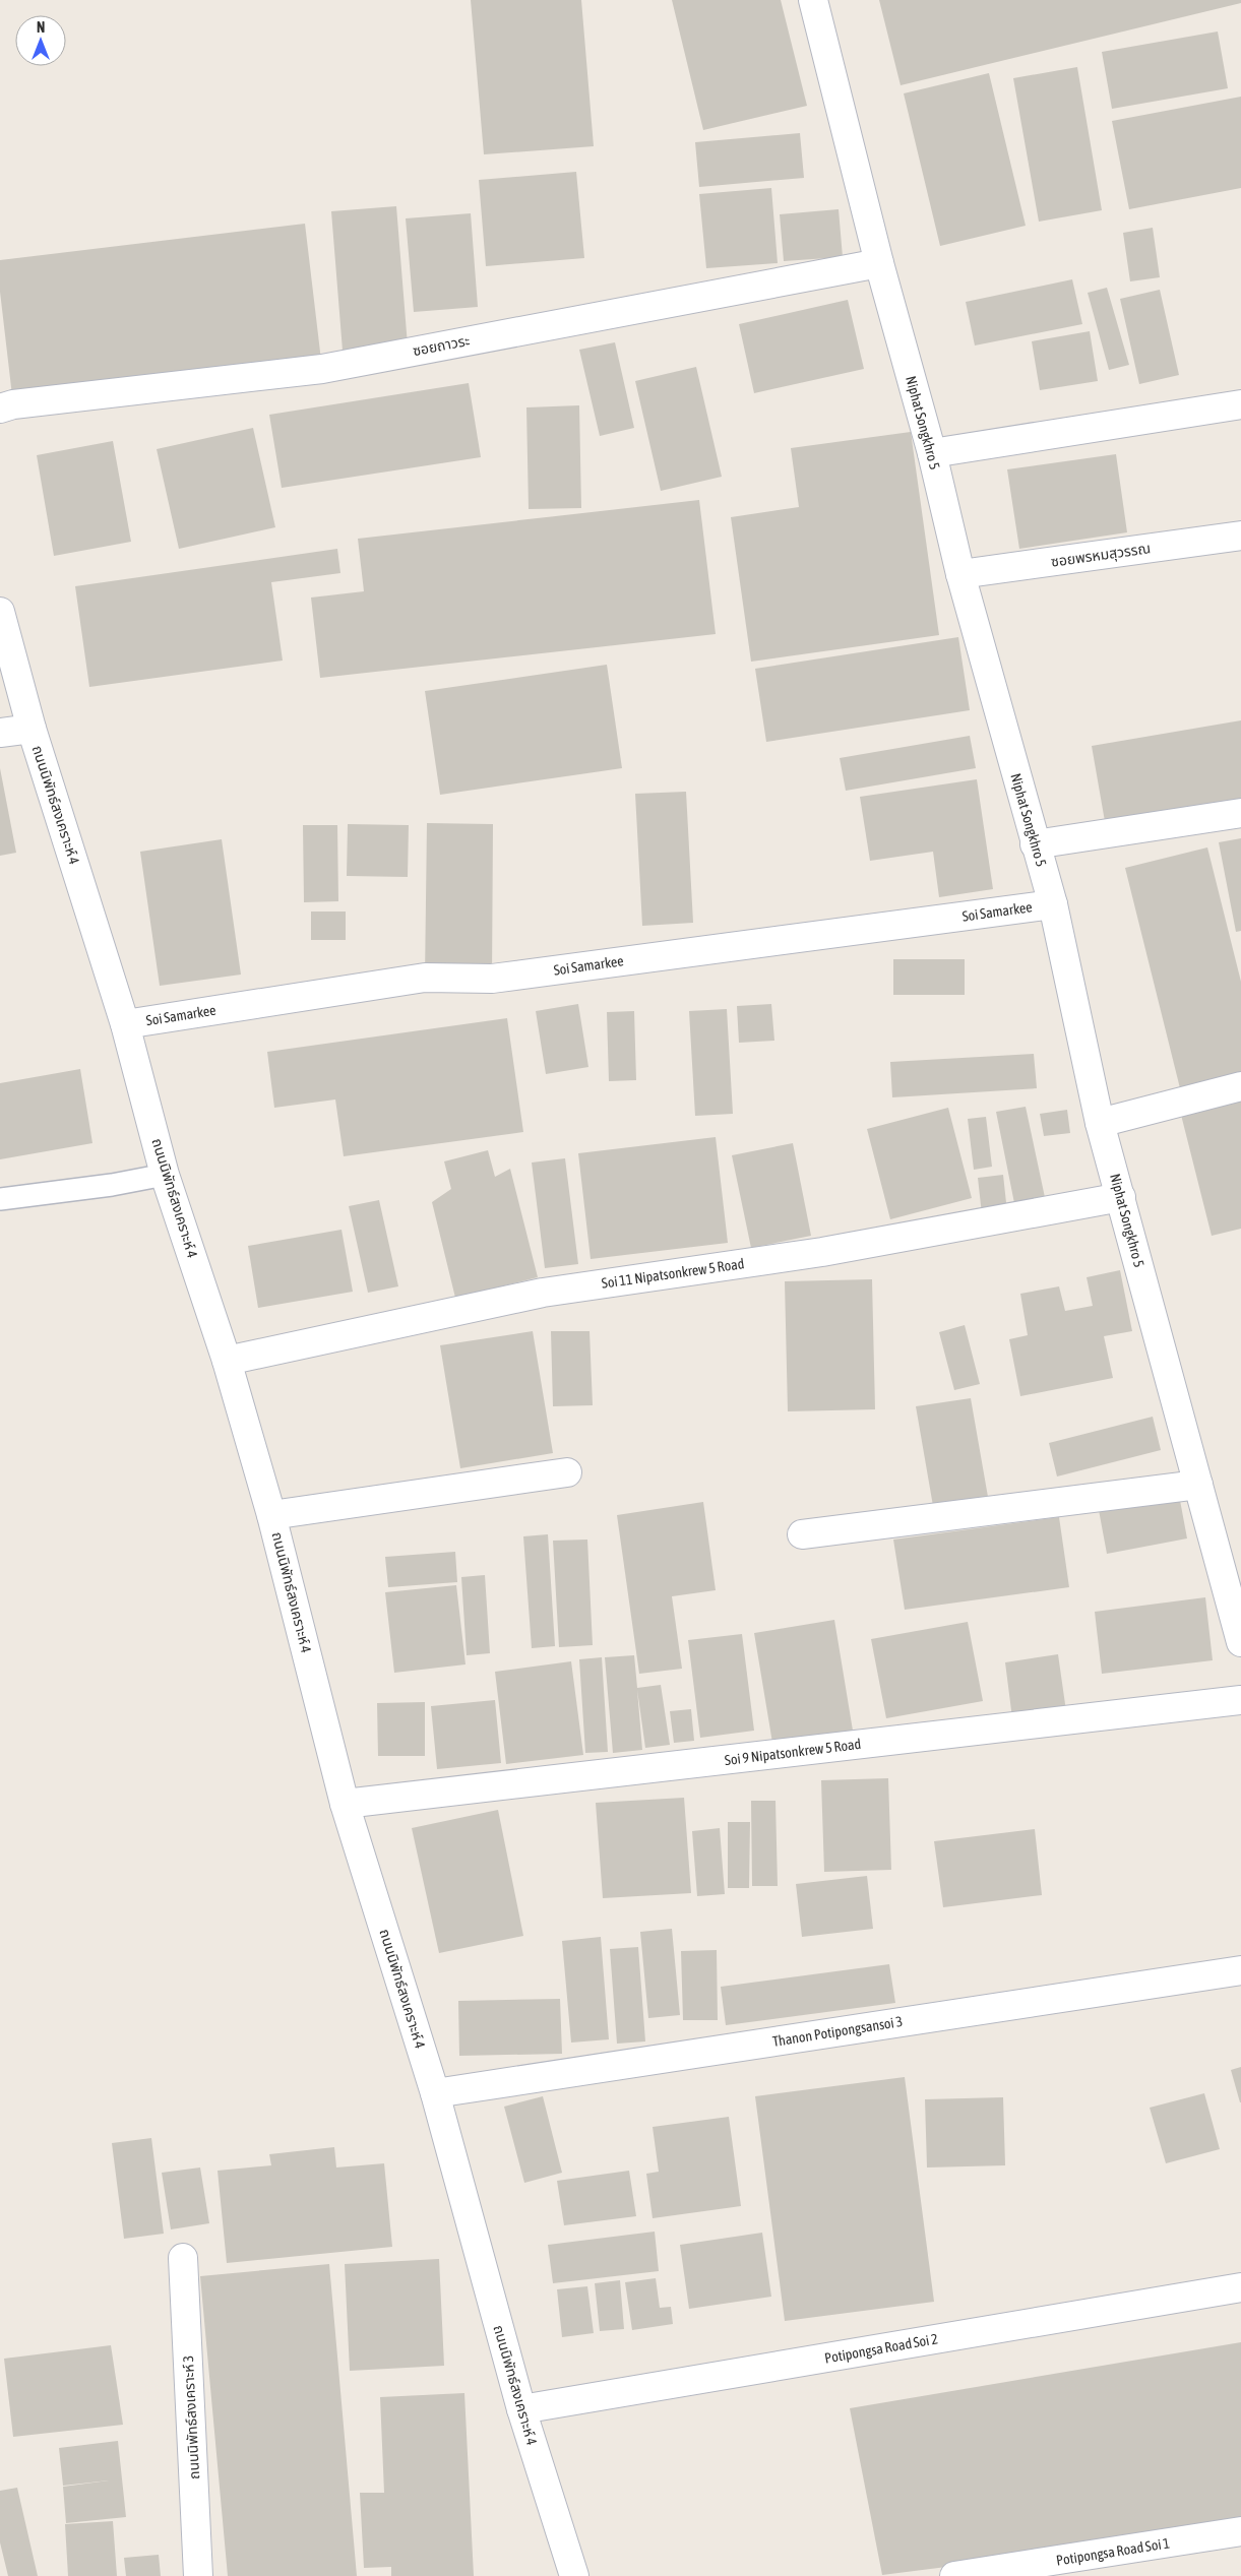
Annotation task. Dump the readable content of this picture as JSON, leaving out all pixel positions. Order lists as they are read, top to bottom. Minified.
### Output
{"streets":{"street":["ซอยถาวระ","Niphat Songkhro 5","ซอยพรหมสุวรรณ","ถนนนิพัทธ์สงเคราะห์ 4","Soi Samarkee","Soi 11 Nipatsonkrew 5 Road","Soi 9 Nipatsonkrew 5 Road","Thanon Potipongsansoi 3","Potipongsa Road Soi 2","ถนนนิพัทธ์สงเคราะห์ 3","Potipongsa Road Soi 1"]},"crossings":[["ซอยถาวระ","Niphat Songkhro 5"],["Niphat Songkhro 5","ซอยพรหมสุวรรณ"],["Niphat Songkhro 5","Soi Samarkee"],["Niphat Songkhro 5","Soi 11 Nipatsonkrew 5 Road"],["ถนนนิพัทธ์สงเคราะห์ 4","Soi Samarkee"],["ถนนนิพัทธ์สงเคราะห์ 4","Soi 11 Nipatsonkrew 5 Road"],["ถนนนิพัทธ์สงเคราะห์ 4","Soi 9 Nipatsonkrew 5 Road"],["ถนนนิพัทธ์สงเคราะห์ 4","Thanon Potipongsansoi 3"],["ถนนนิพัทธ์สงเคราะห์ 4","Potipongsa Road Soi 2"]],"north":"top"}
